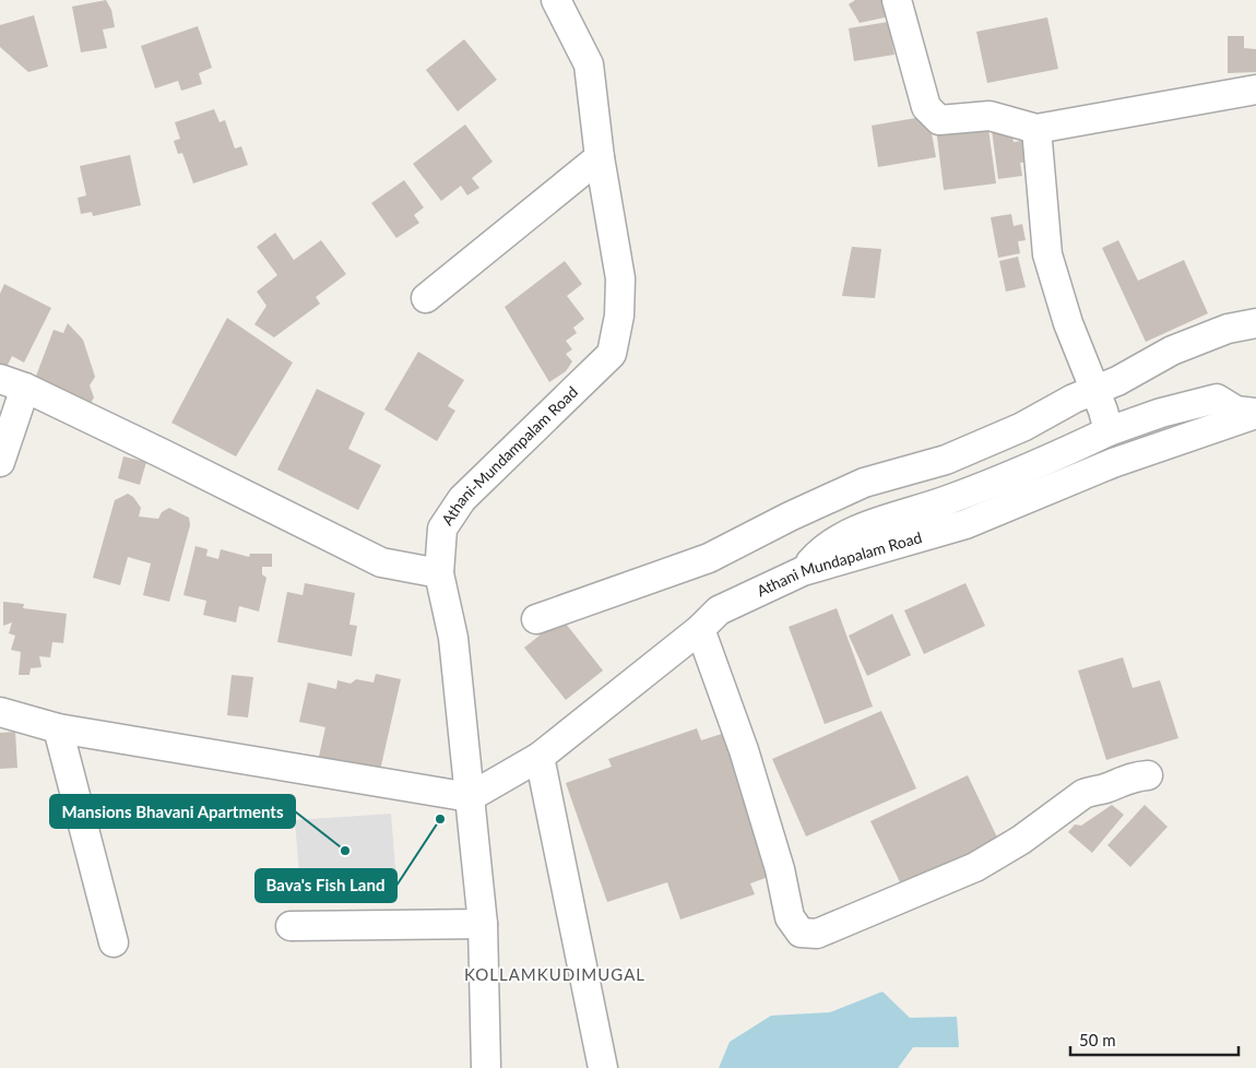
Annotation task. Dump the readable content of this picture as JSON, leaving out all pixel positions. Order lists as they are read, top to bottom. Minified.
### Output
{"streets":{"street":["Athani-Mundampalam Road","Athani Mundapalam Road"]},"crossings":[["Athani-Mundampalam Road","Athani Mundapalam Road"]],"districts":["KOLLAMKUDIMUGAL"],"places":["Bava's Fish Land","Mansions Bhavani Apartments"],"scale_bar":"50 m"}
